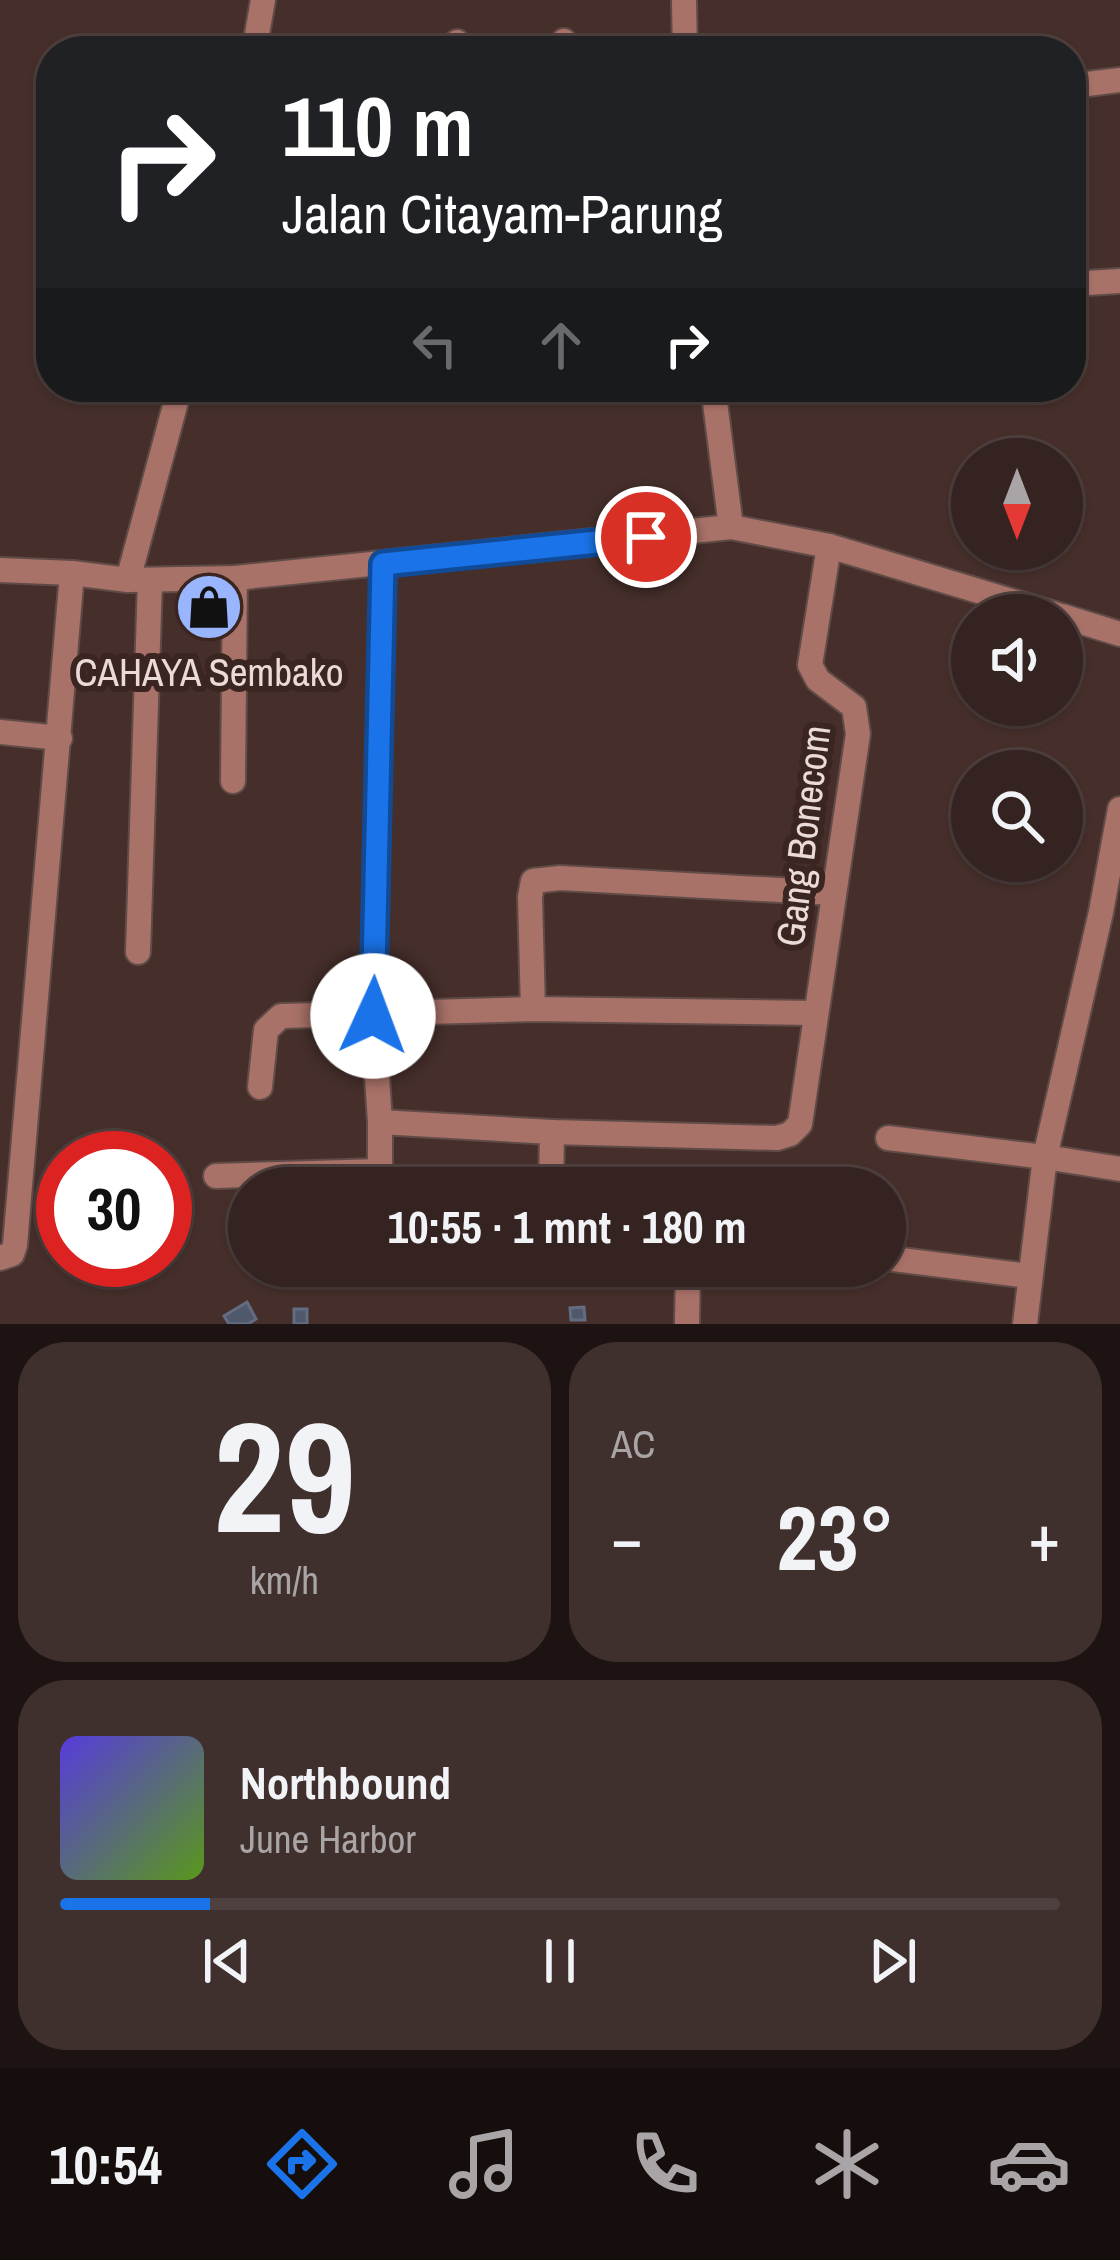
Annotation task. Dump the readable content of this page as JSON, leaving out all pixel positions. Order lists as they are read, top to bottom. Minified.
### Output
{"streets":{"street":["Gang Bonecom"]},"places":{"shop":["CAHAYA Sembako"]},"north":"bottom","page":{"turn":["110 m","Jalan Citayam-Parung"],"limit":"30","trip":"10:55 · 1 mnt · 180 m","tile":[["29","km/h"],"AC"],"heat":["−","23°","+"],"song":["Northbound","June Harbor"],"tabs":"10:54"}}
